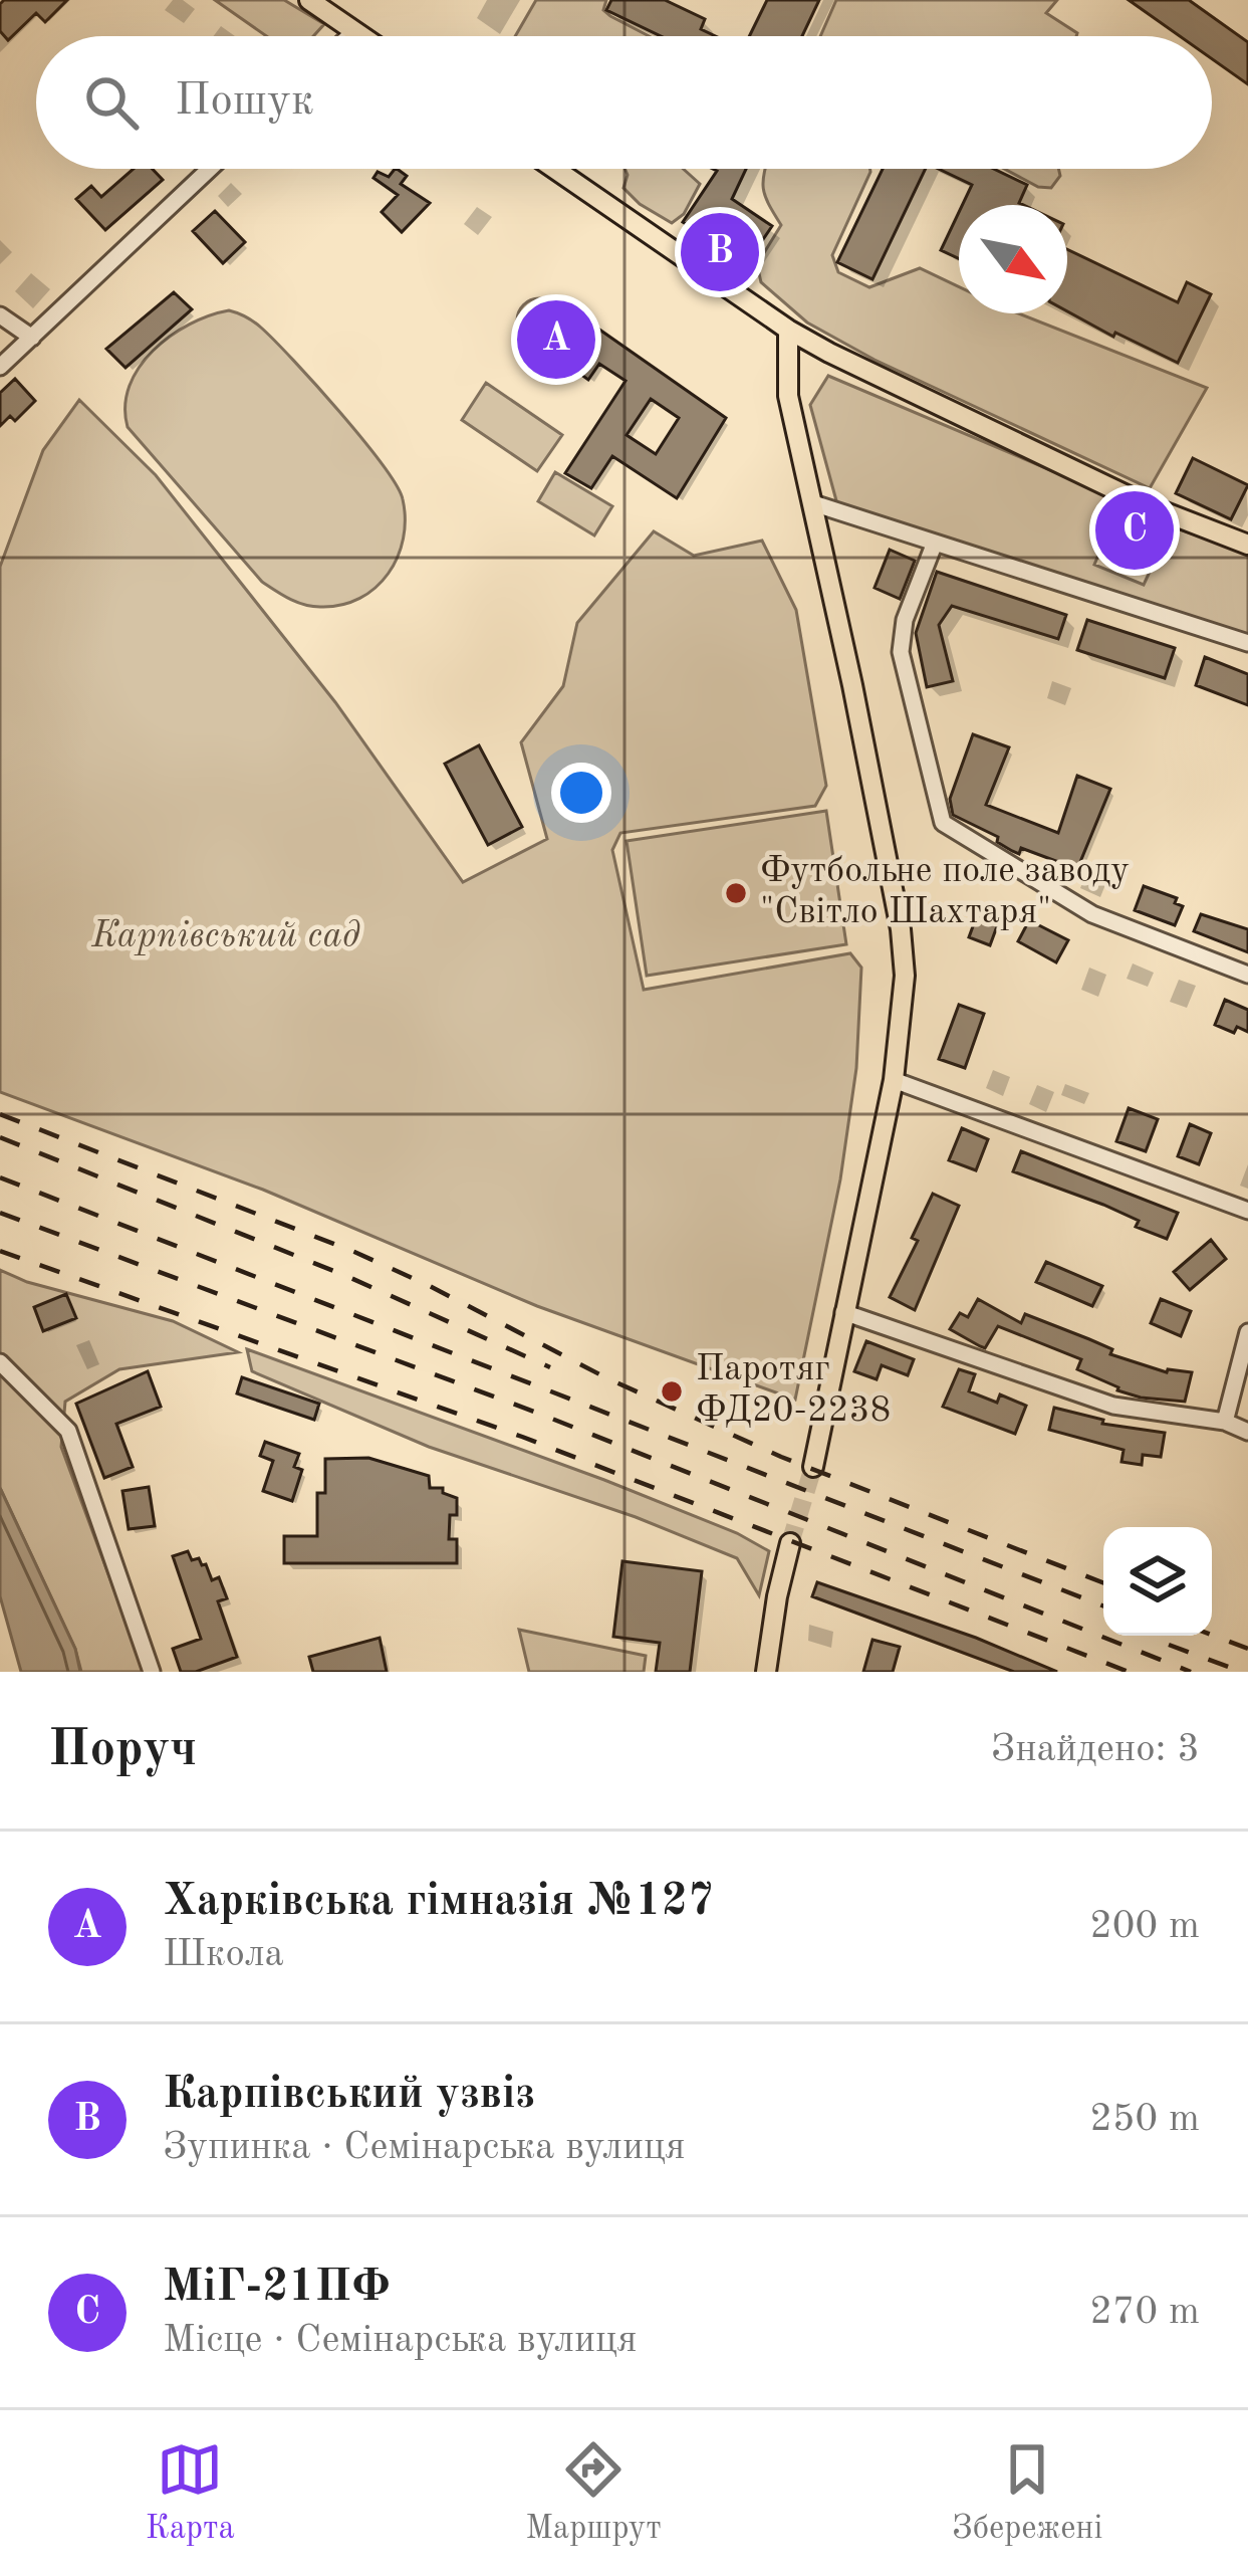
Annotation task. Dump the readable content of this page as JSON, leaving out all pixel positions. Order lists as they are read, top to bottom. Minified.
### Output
{"parks":["Карпівський сад"],"places":["Футбольне поле заводу \"Світло Шахтаря\"","Паротяг ФД20-2238"],"north":"bottom right","page":{"search":"Пошук","pins":["B","A","C"],"heading":["Поруч","Знайдено: 3"],"list":[{"mark":"A","name":"Харківська гімназія №127","note":"Школа","value":"200 m"},{"mark":"B","name":"Карпівський узвіз","note":"Зупинка · Семінарська вулиця","value":"250 m"},{"mark":"C","name":"МіГ-21ПФ","note":"Місце · Семінарська вулиця","value":"270 m"}],"nav":["Карта","Маршрут","Збережені"]}}
